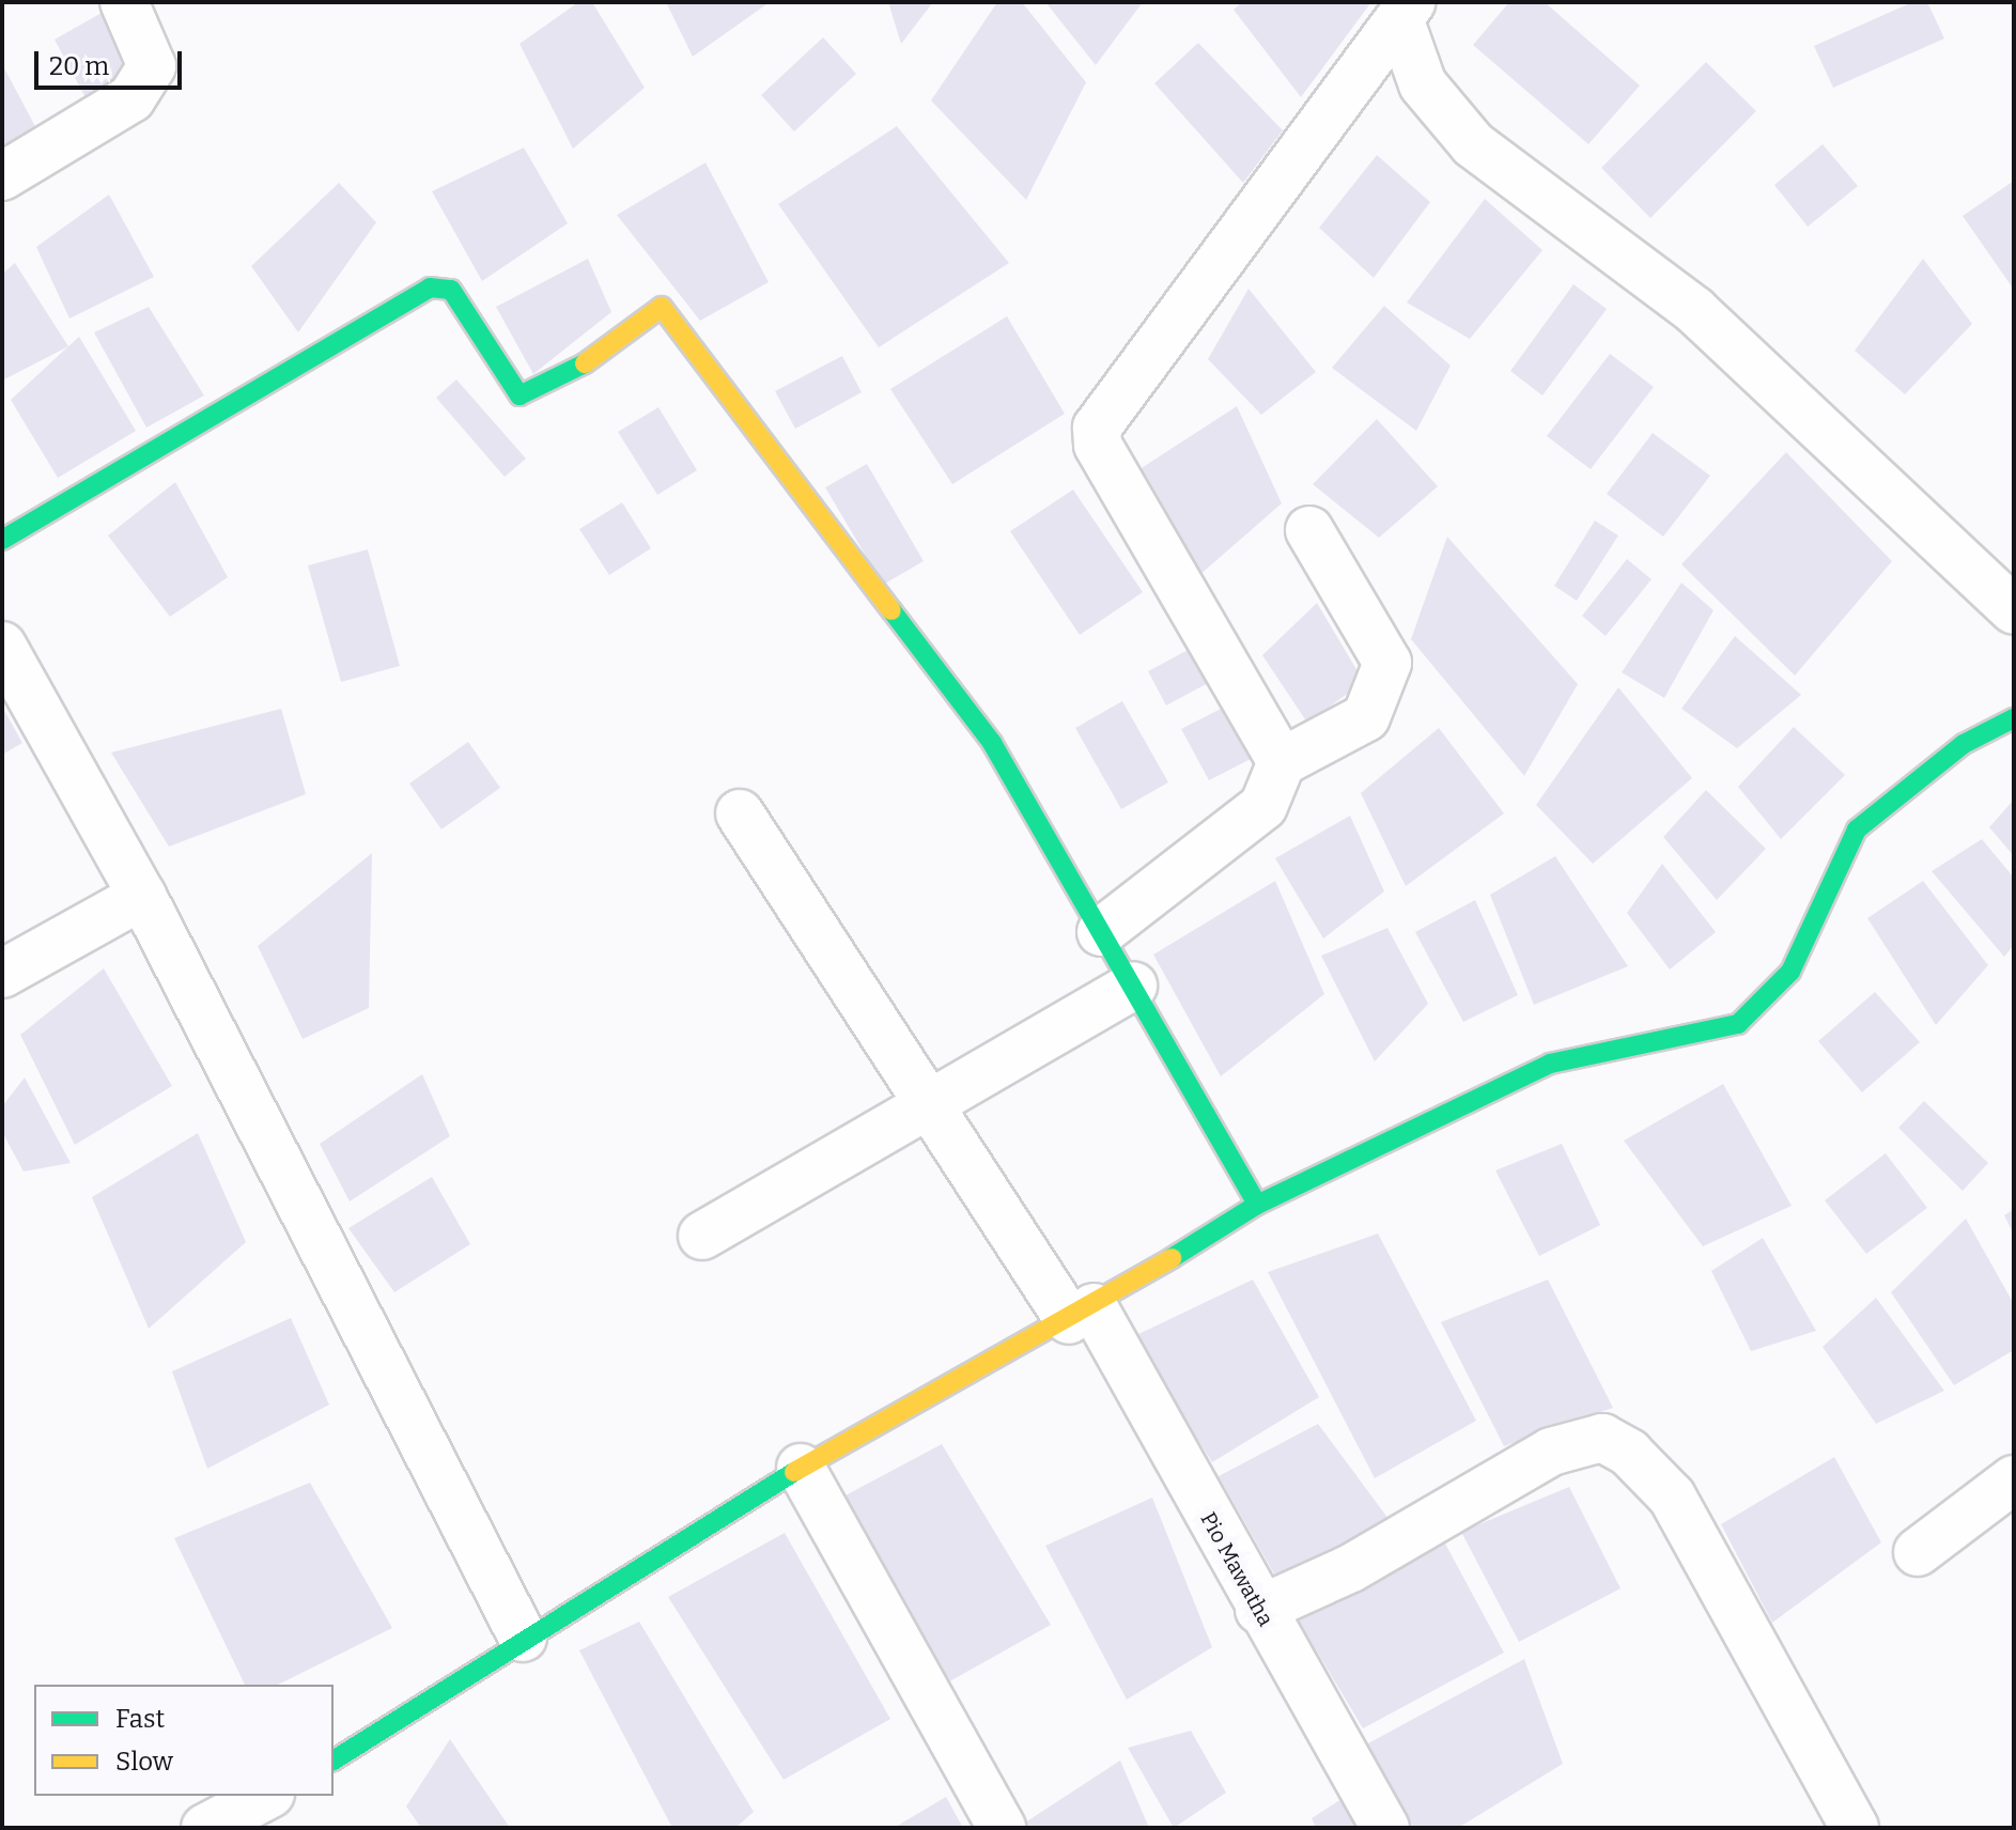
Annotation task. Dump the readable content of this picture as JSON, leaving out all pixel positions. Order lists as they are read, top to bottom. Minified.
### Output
{"streets":{"street":["Pio Mawatha"]},"legend":["Fast","Slow"],"scale_bar":"20 m"}
